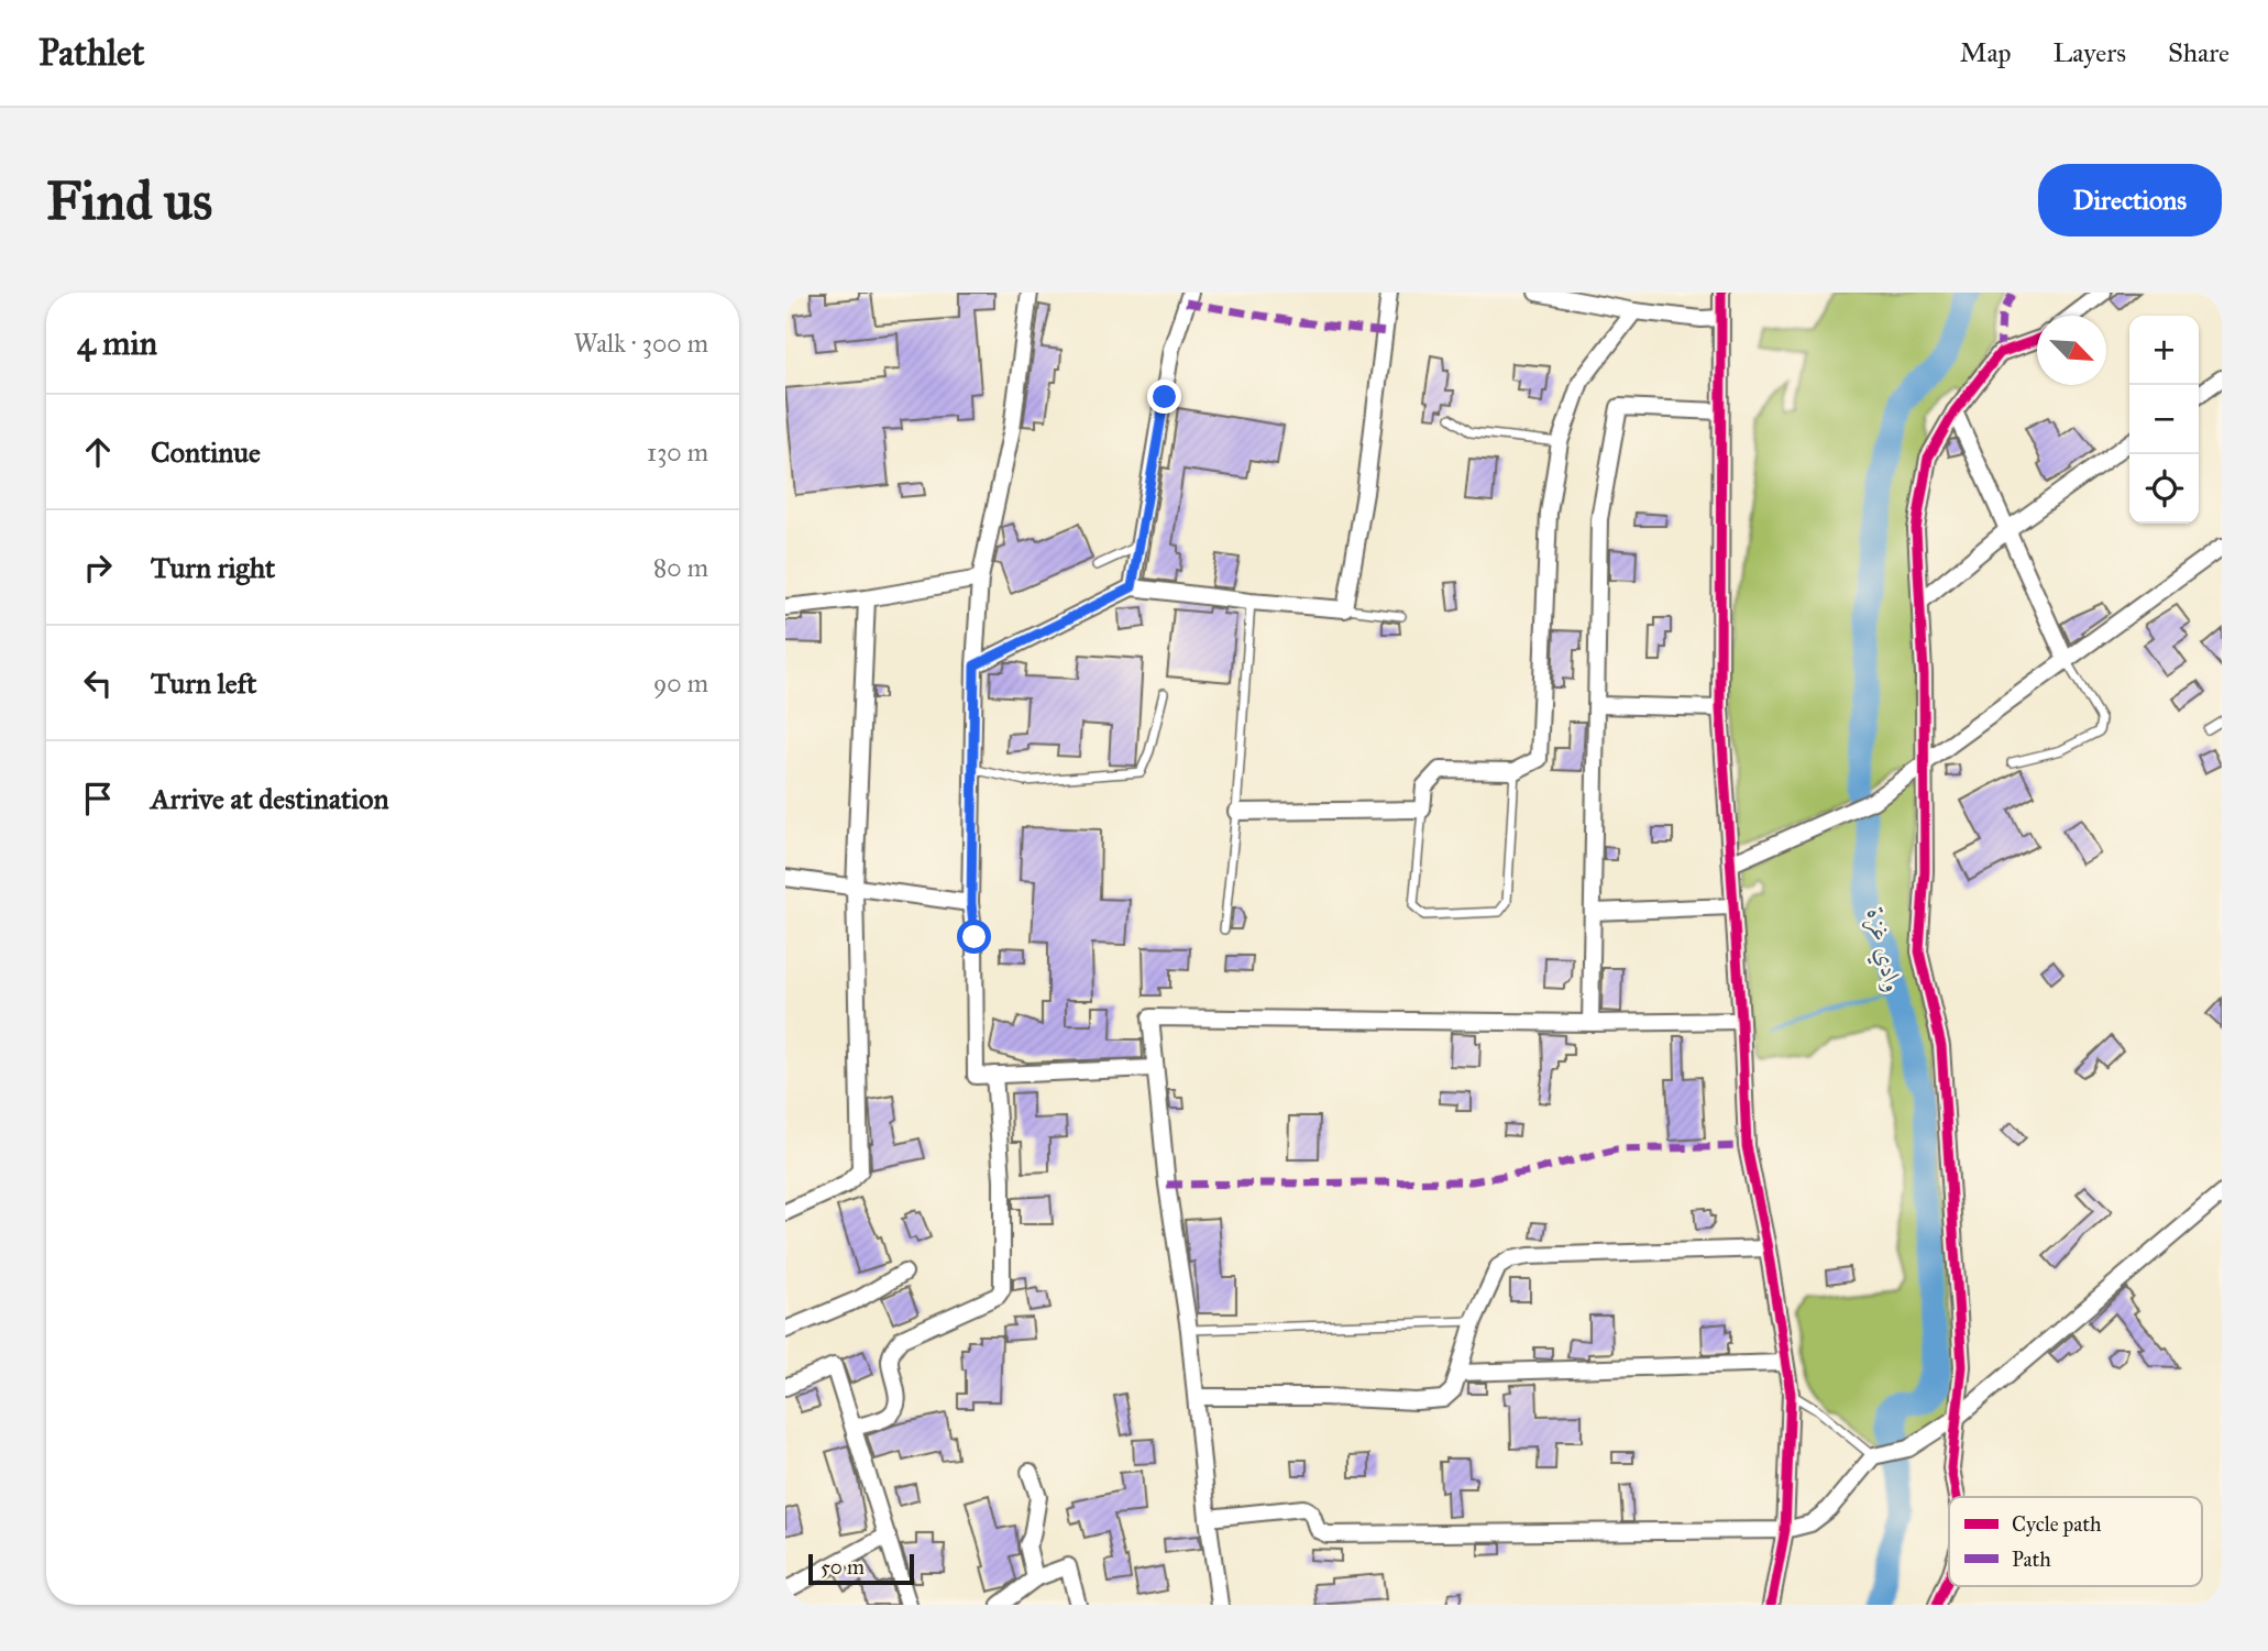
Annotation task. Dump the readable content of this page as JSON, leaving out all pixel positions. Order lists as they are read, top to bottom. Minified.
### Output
{"water":["وادي غزة"],"legend":["Cycle path","Path"],"scale_bar":"50 m","north":"bottom right","page":{"header":"Pathlet","nav":["Map","Layers","Share"],"buttons":"Directions","title":"Find us","heading":["4 min","Walk · 300 m"],"map_buttons":["+","−"],"list":[["Continue","130 m"],["Turn right","80 m"],["Turn left","90 m"],"Arrive at destination"],"scale":"50 m"}}
